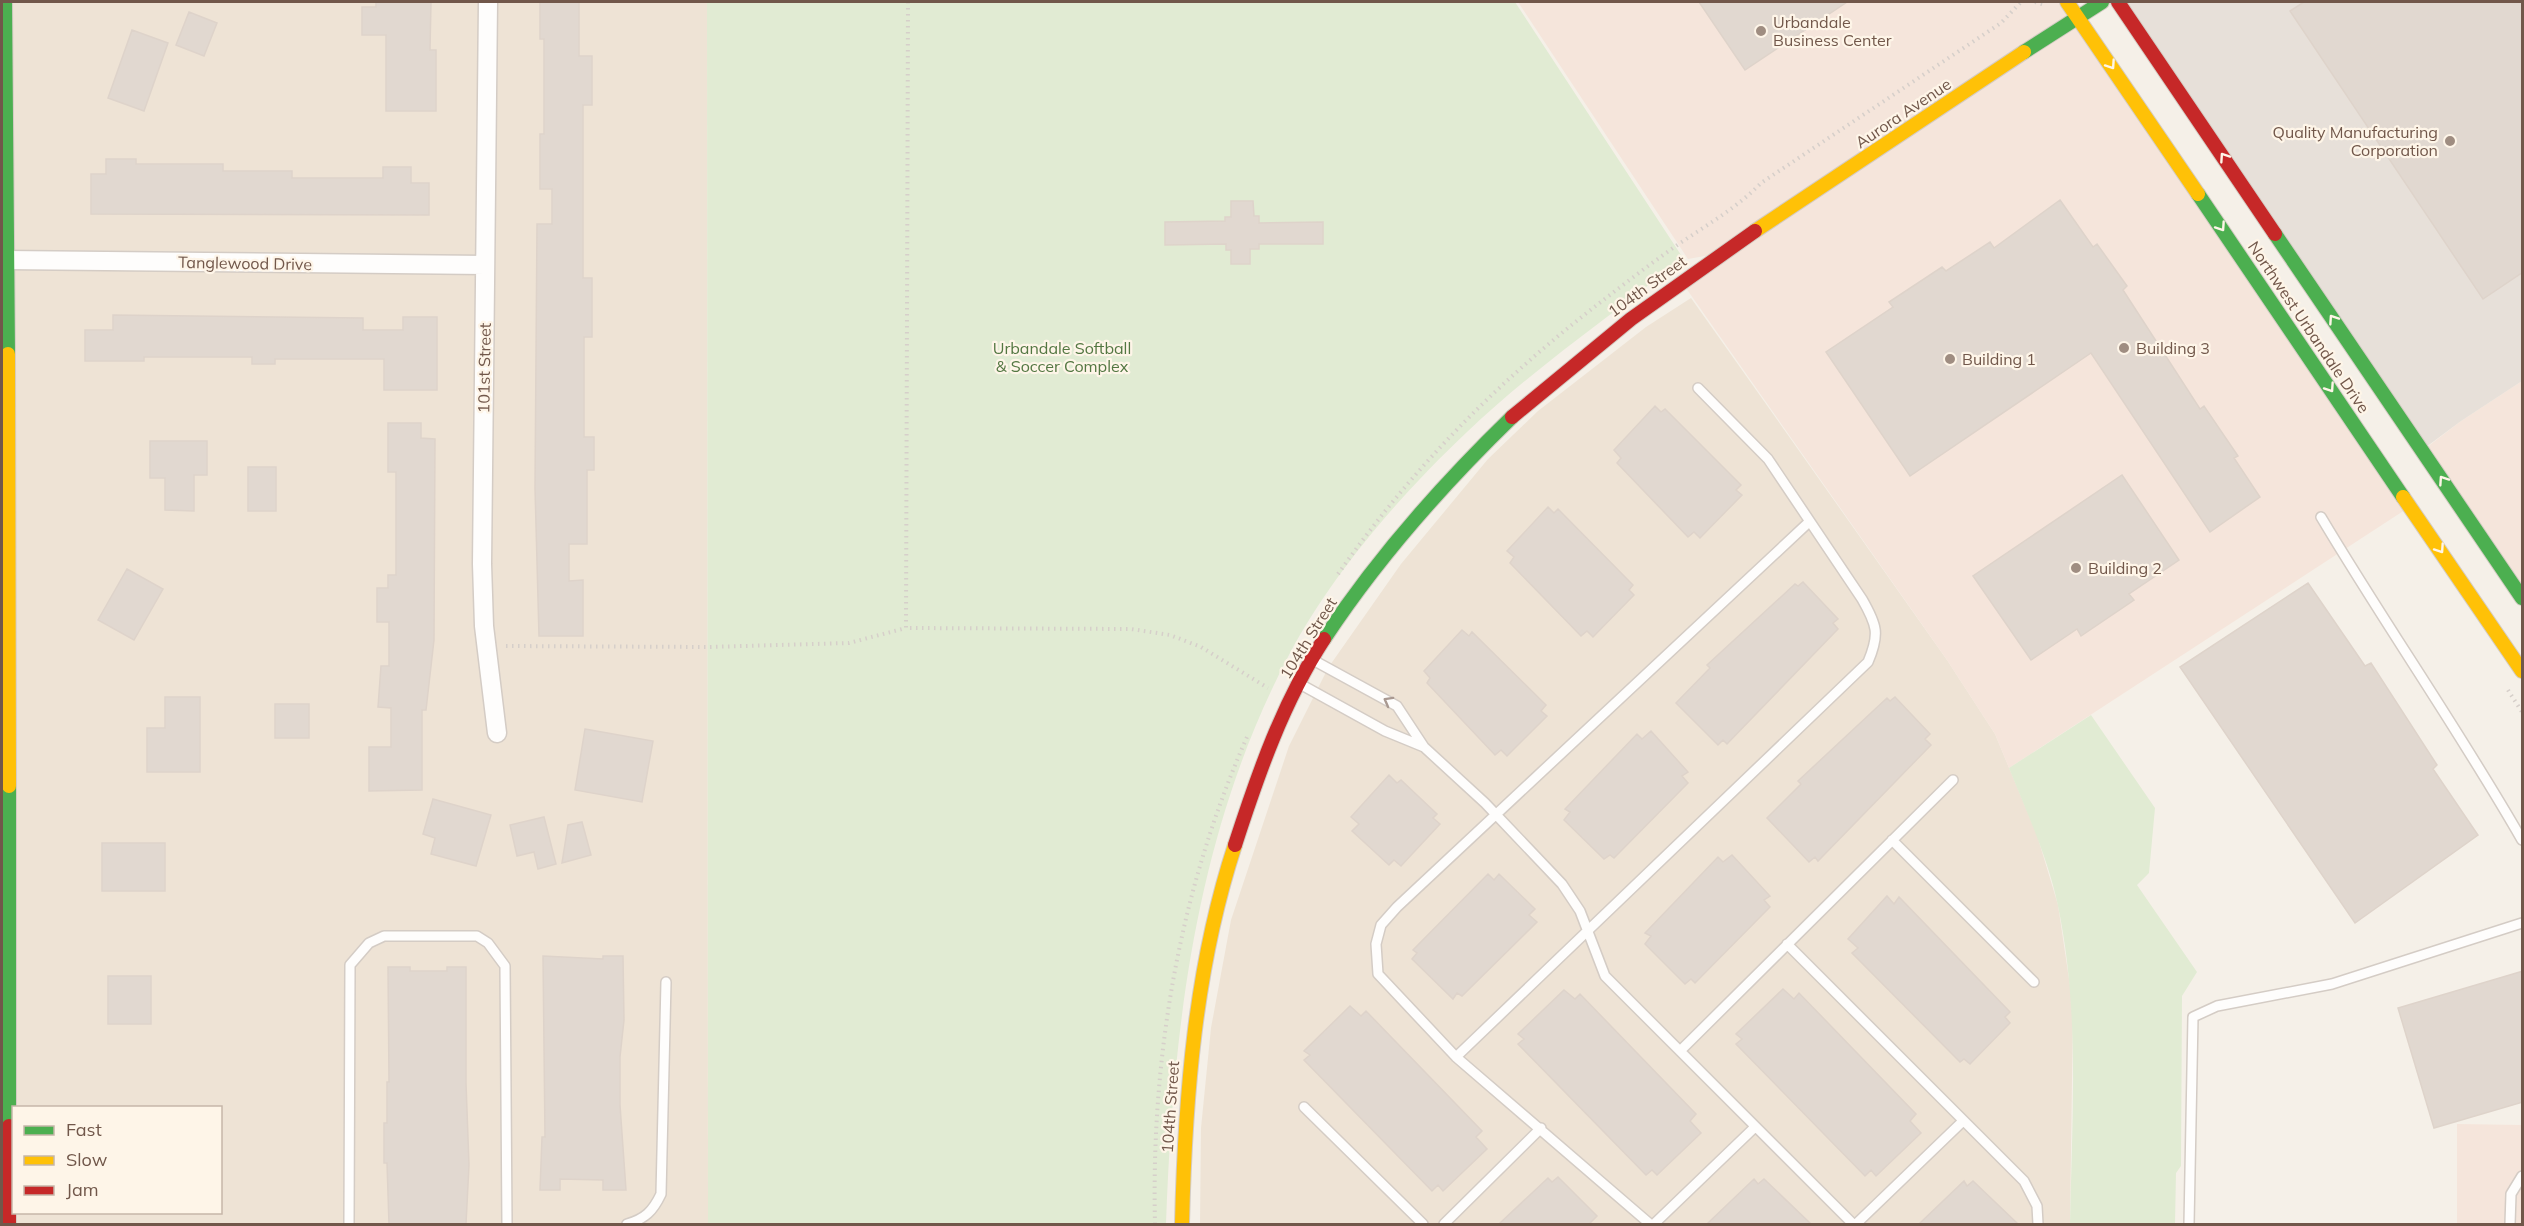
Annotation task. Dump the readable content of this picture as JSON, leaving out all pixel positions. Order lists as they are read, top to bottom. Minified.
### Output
{"streets":{"street":["Aurora Avenue","Tanglewood Drive","104th Street","Northwest Urbandale Drive","101st Street"]},"crossings":[["Aurora Avenue","104th Street"],["Aurora Avenue","Northwest Urbandale Drive"],["Tanglewood Drive","101st Street"]],"parks":["Urbandale Softball & Soccer Complex"],"places":["Urbandale Business Center","Quality Manufacturing Corporation","Building 3","Building 1","Building 2"],"legend":["Fast","Slow","Jam"]}
